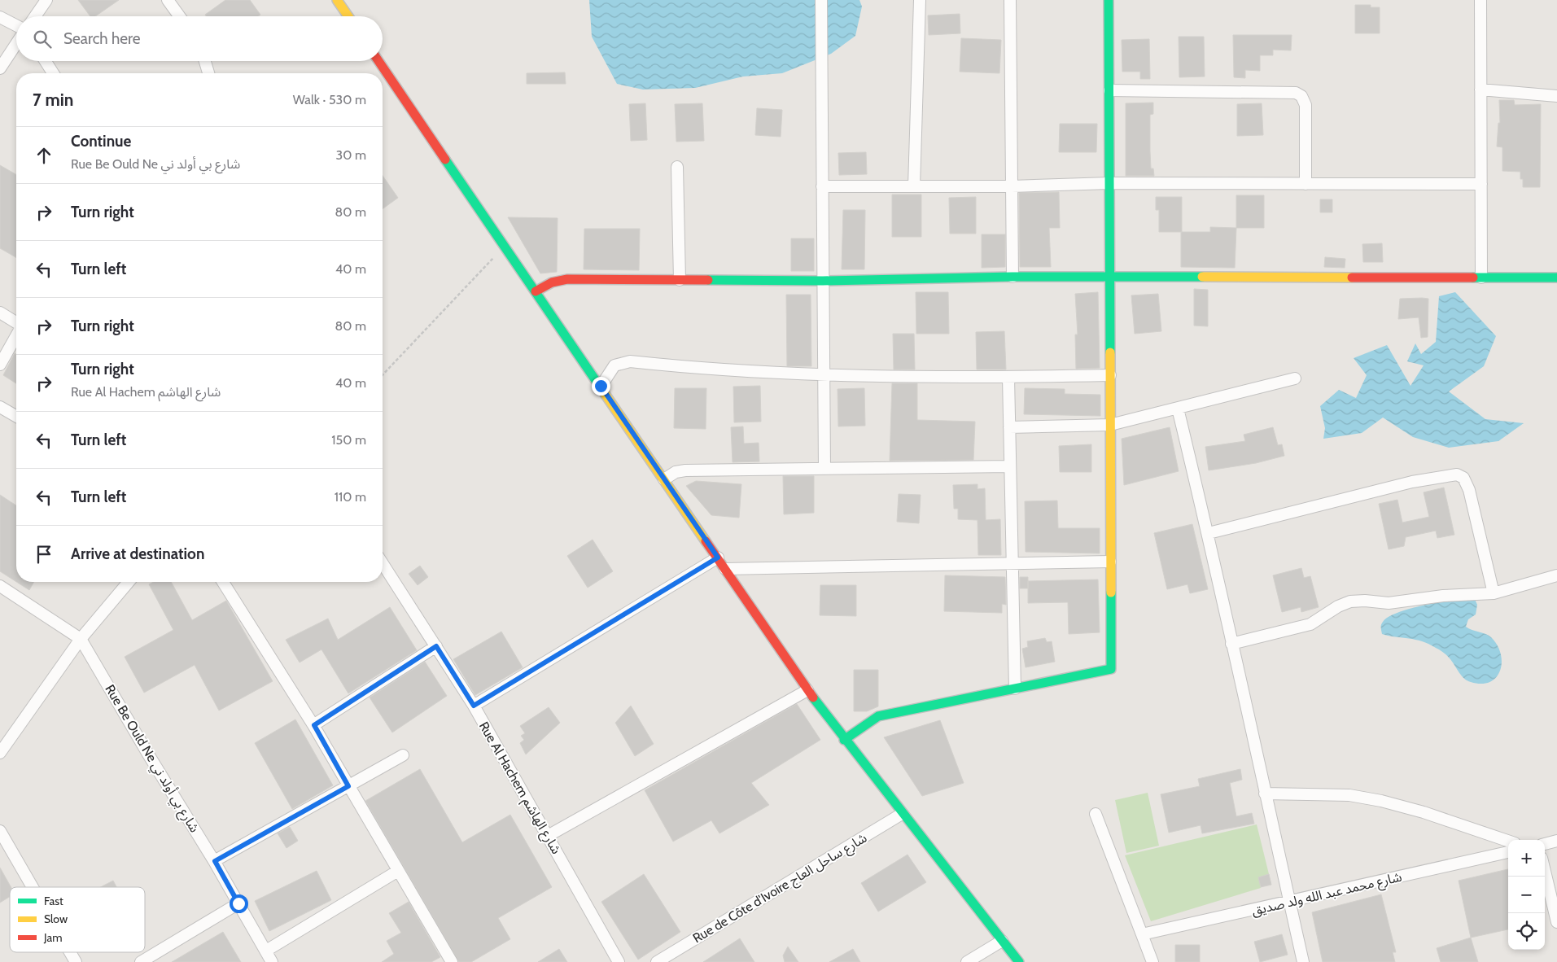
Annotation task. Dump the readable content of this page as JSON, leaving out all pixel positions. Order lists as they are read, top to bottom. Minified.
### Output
{"streets":{"street":["Rue Be Ould Ne شارع بي أولد ني","Rue Al Hachem شارع الهاشم","Rue de Côte d'Ivoire شارع ساحل العاج","شارع محمد عبد الله ولد صديق"]},"legend":["Fast","Slow","Jam"],"page":{"search":"Search here","heading":["7 min","Walk · 530 m"],"list":[["Continue","Rue Be Ould Ne شارع بي أولد ني","30 m"],["Turn right","80 m"],["Turn left","40 m"],["Turn right","80 m"],["Turn right","Rue Al Hachem شارع الهاشم","40 m"],["Turn left","150 m"],["Turn left","110 m"],"Arrive at destination"],"map_buttons":["+","−"]}}
